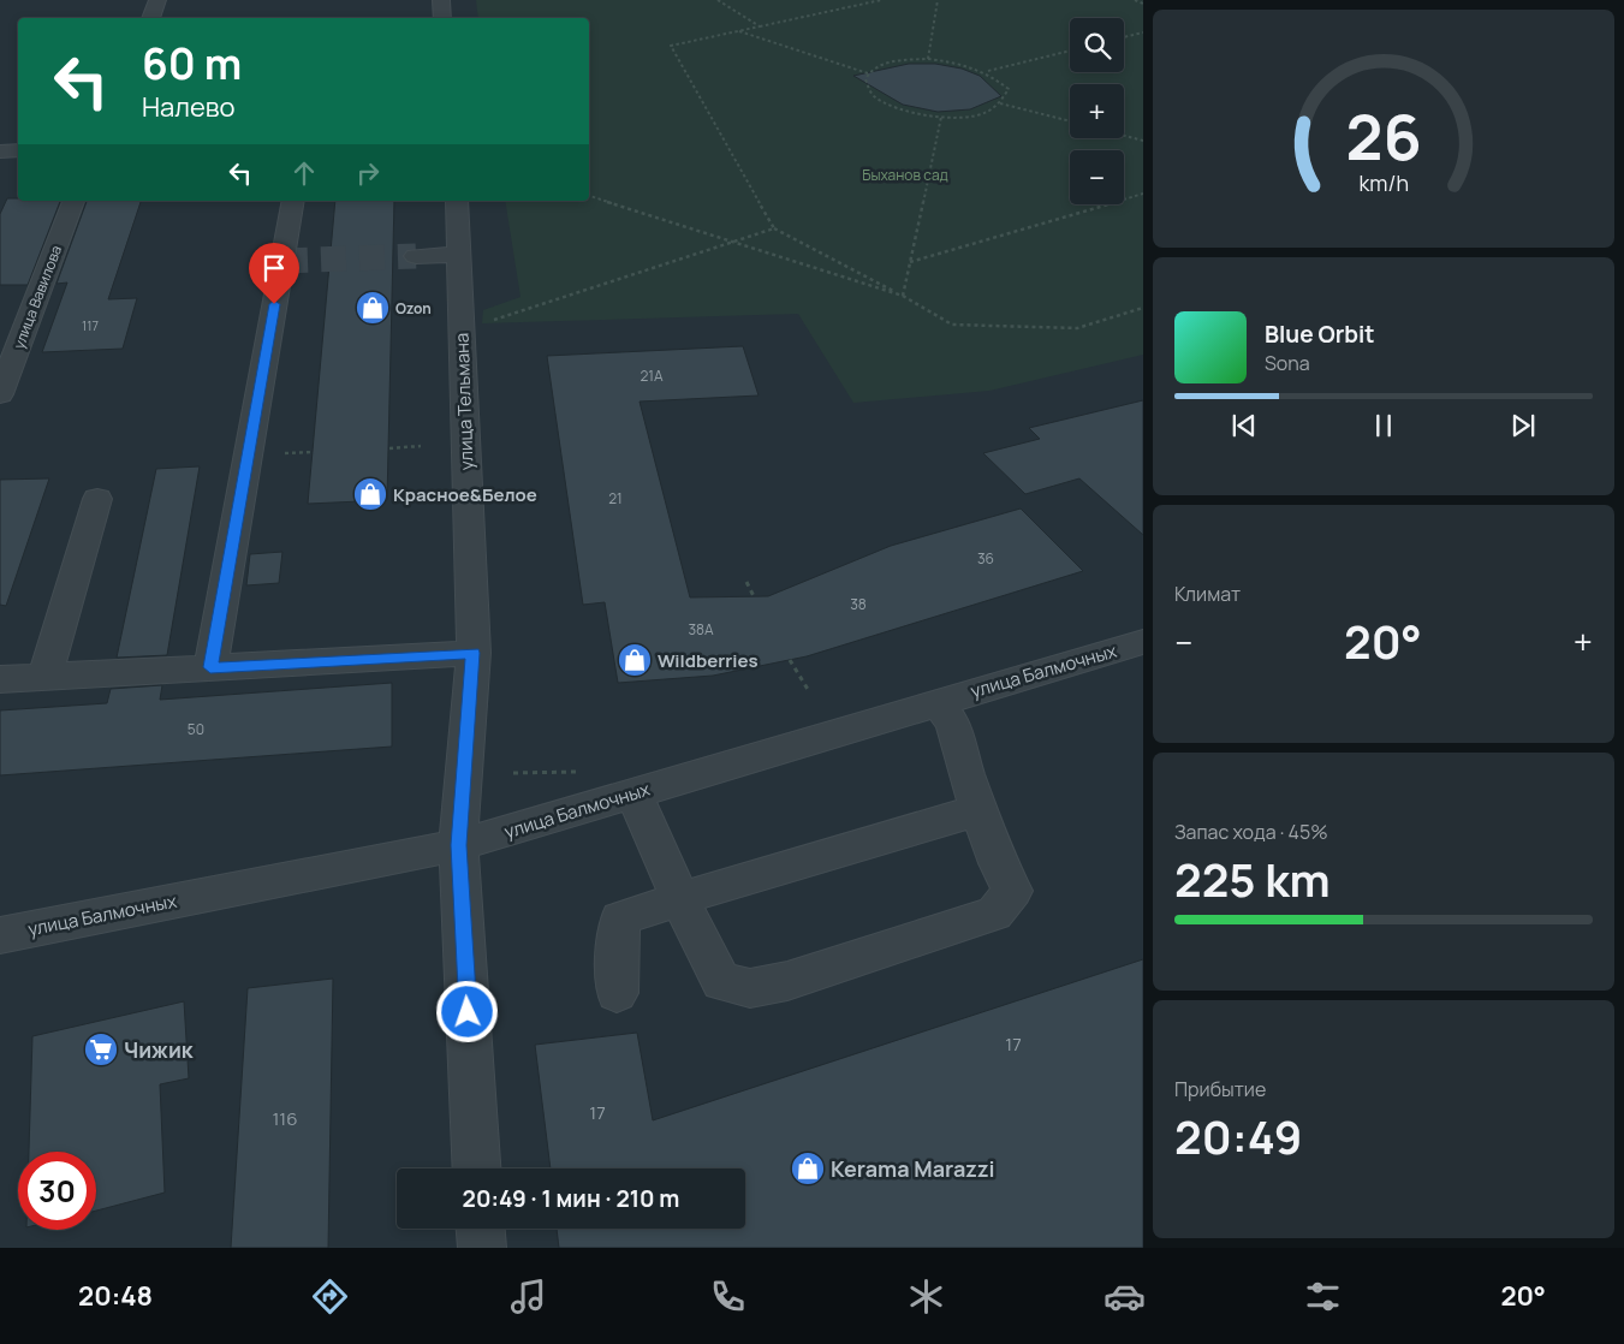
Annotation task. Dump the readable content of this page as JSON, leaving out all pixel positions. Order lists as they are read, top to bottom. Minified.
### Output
{"streets":{"street":["улица Вавилова","улица Тельмана","улица Балмочных"]},"crossings":[["улица Тельмана","улица Балмочных"]],"parks":["Быханов сад"],"places":{"shop":["Ozon","Красное&Белое","Wildberries","Kerama Marazzi"],"supermarket":["Чижик"]},"house_numbers":["117","21А","21","36","38","38А","50","17","17","116"],"page":{"map_buttons":["+","−"],"turn":["60 m","Налево"],"song":["Blue Orbit","Sona"],"tile":["Климат",["Запас хода · 45%","225 km"],["Прибытие","20:49"]],"heat":["−","20°","+"],"limit":"30","trip":"20:49 · 1 мин · 210 m","tabs":["20:48","20°"],"gauge":["26","km/h"]}}
